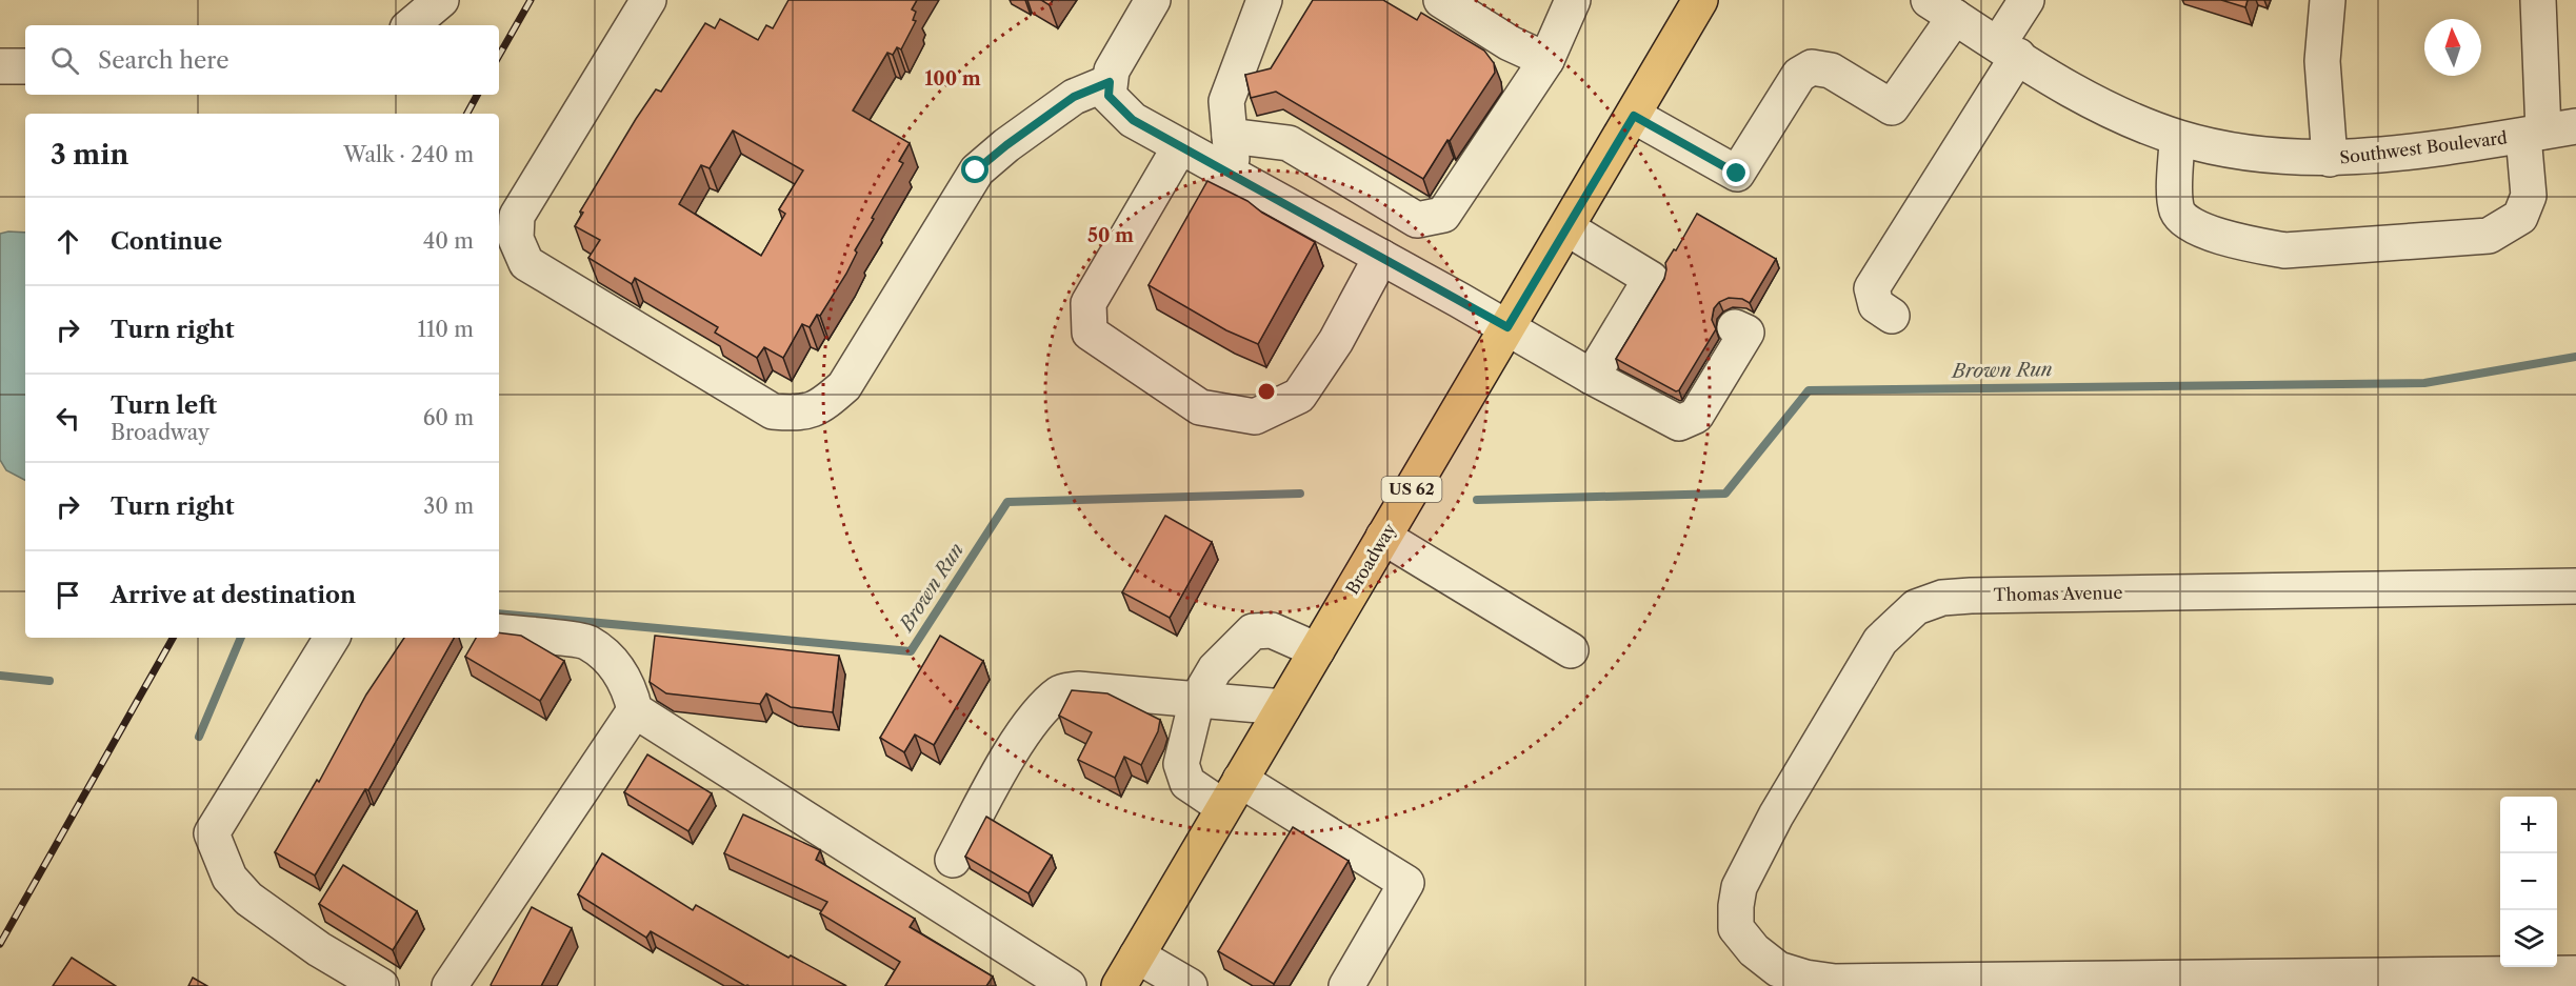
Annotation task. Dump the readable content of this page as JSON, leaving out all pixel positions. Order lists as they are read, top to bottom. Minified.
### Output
{"streets":{"main road":["US 62","Broadway"],"street":["Southwest Boulevard","Thomas Avenue"]},"water":["Brown Run"],"north":"top","page":{"search":"Search here","heading":["3 min","Walk · 240 m"],"list":[["Continue","40 m"],["Turn right","110 m"],["Turn left","Broadway","60 m"],["Turn right","30 m"],"Arrive at destination"],"map_buttons":["+","−"]},"rings":["100 m","50 m"]}
